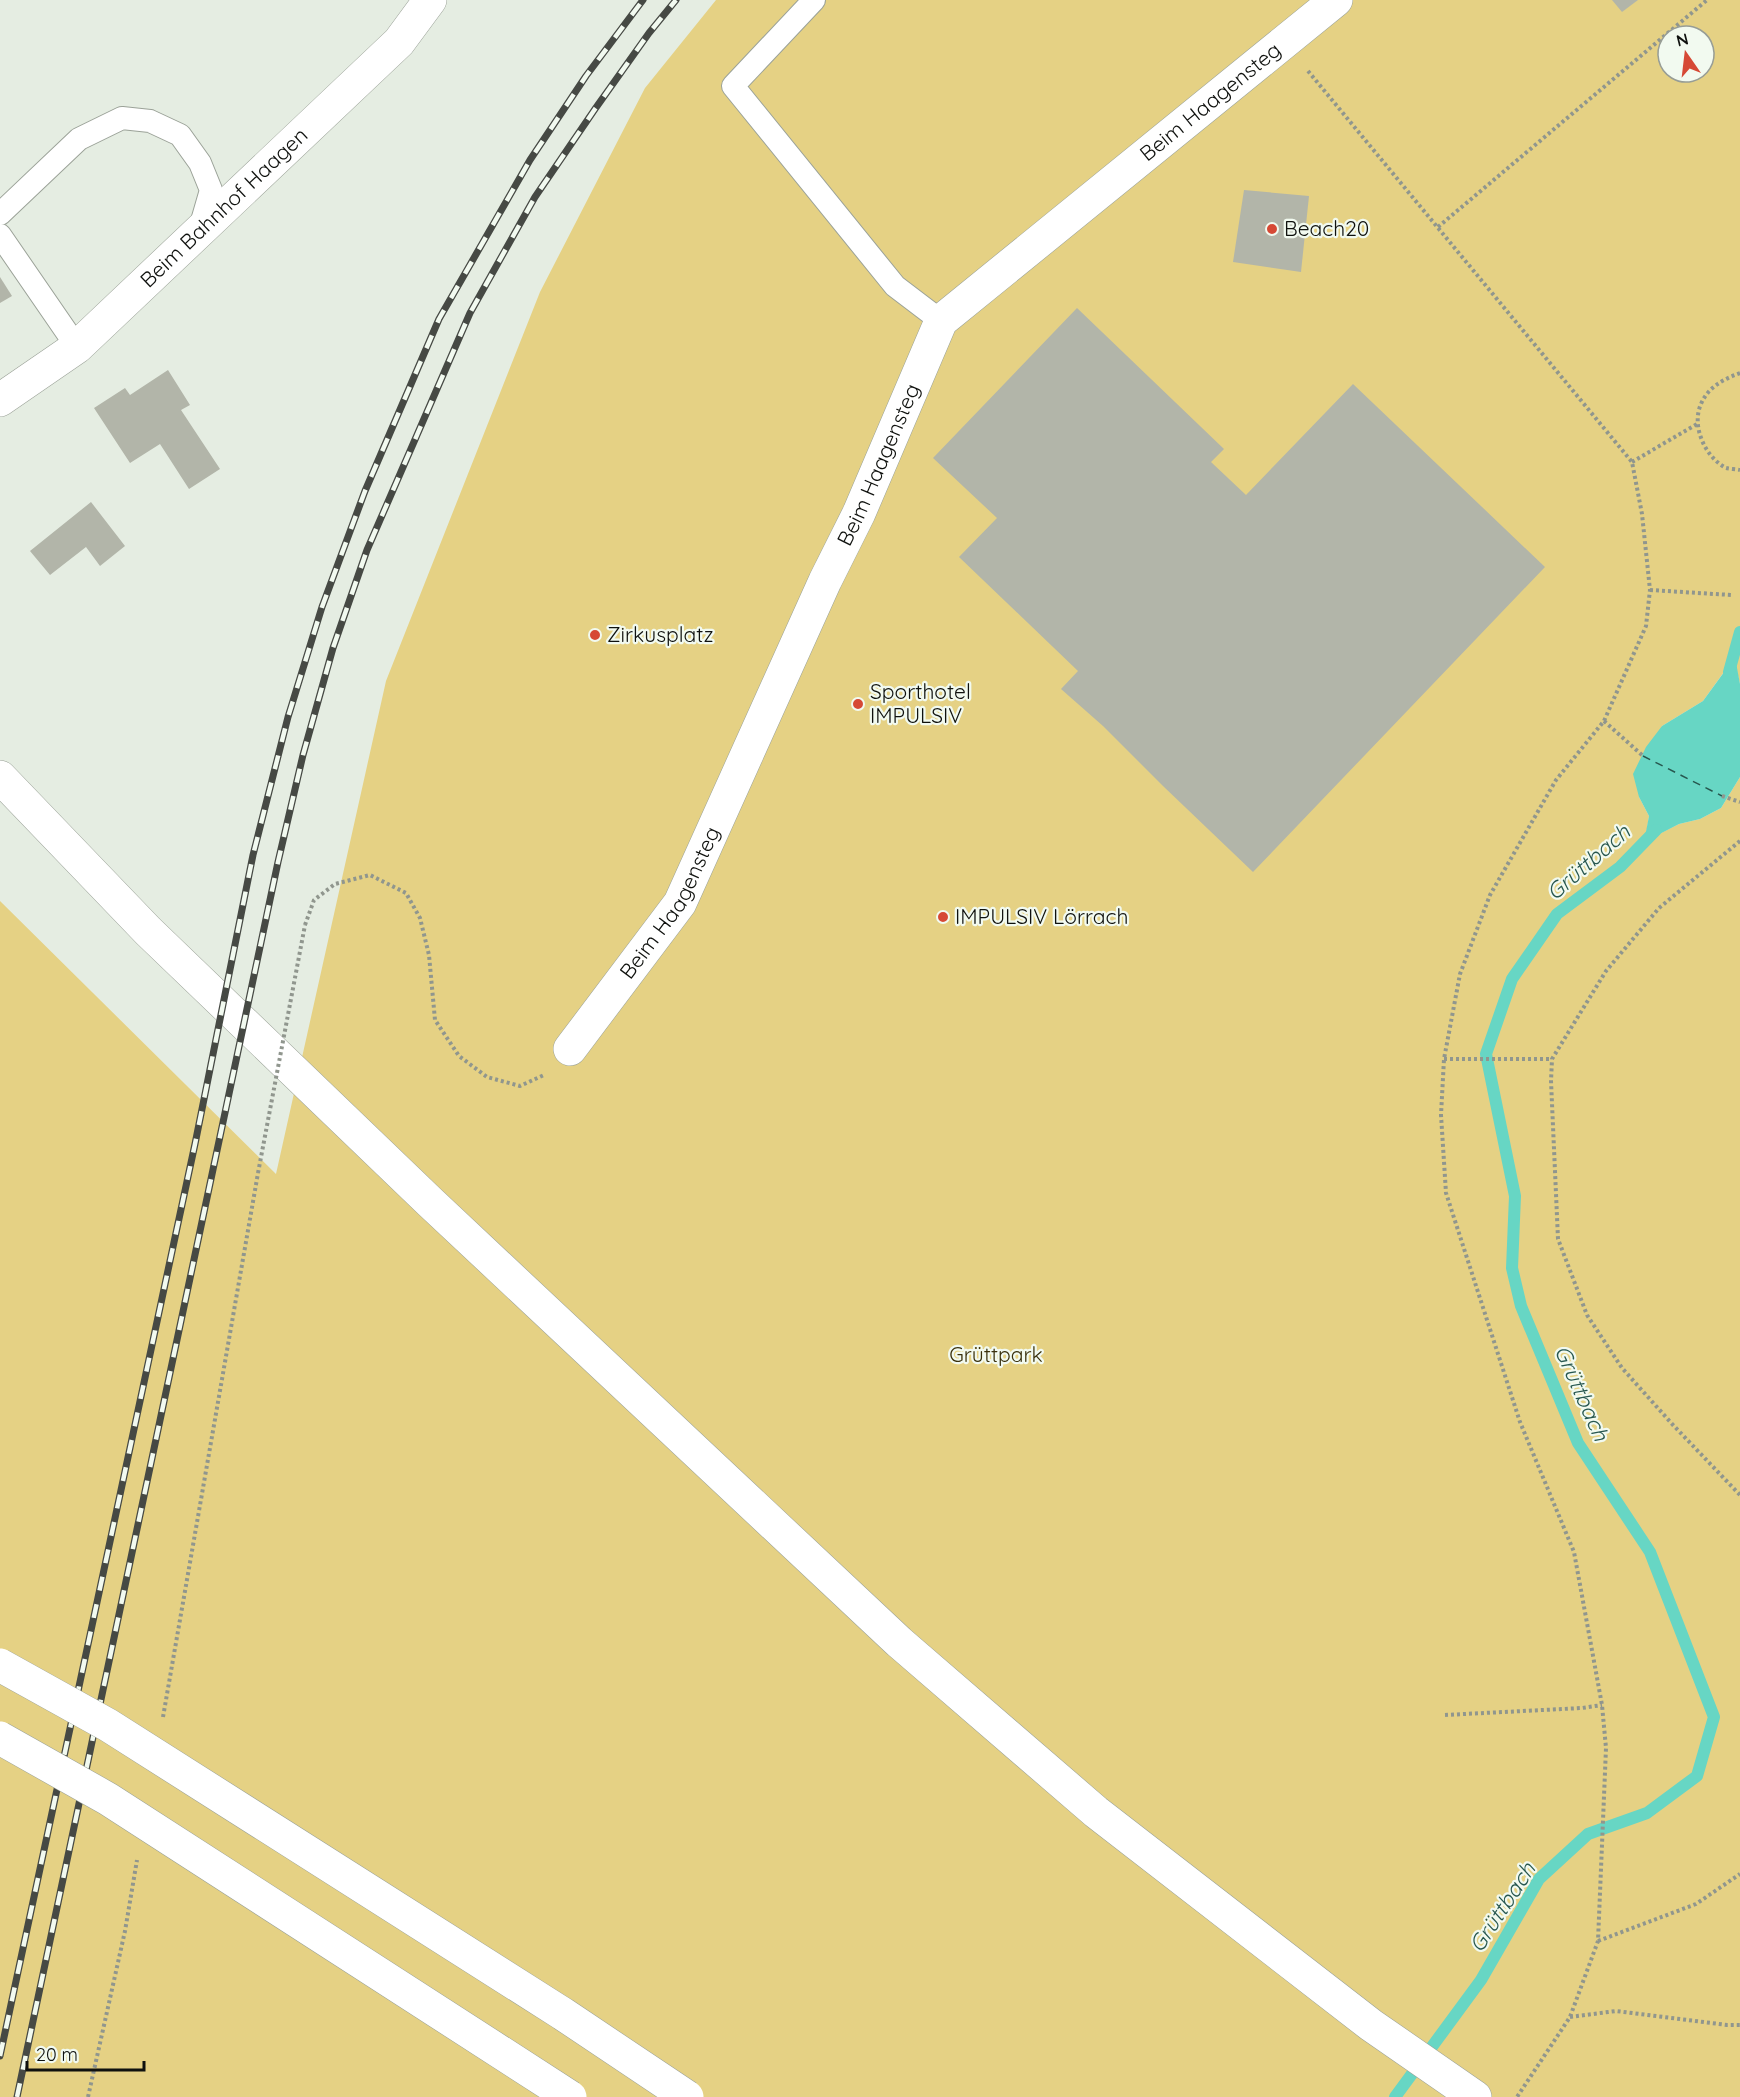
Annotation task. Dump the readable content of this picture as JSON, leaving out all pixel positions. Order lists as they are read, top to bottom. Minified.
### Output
{"streets":{"main road":["Beim Haagensteg","Beim Bahnhof Haagen"]},"water":["Grüttbach"],"parks":["Grüttpark"],"places":["Beach20","Zirkusplatz","Sporthotel IMPULSIV","IMPULSIV Lörrach"],"scale_bar":"20 m","north":"top"}
